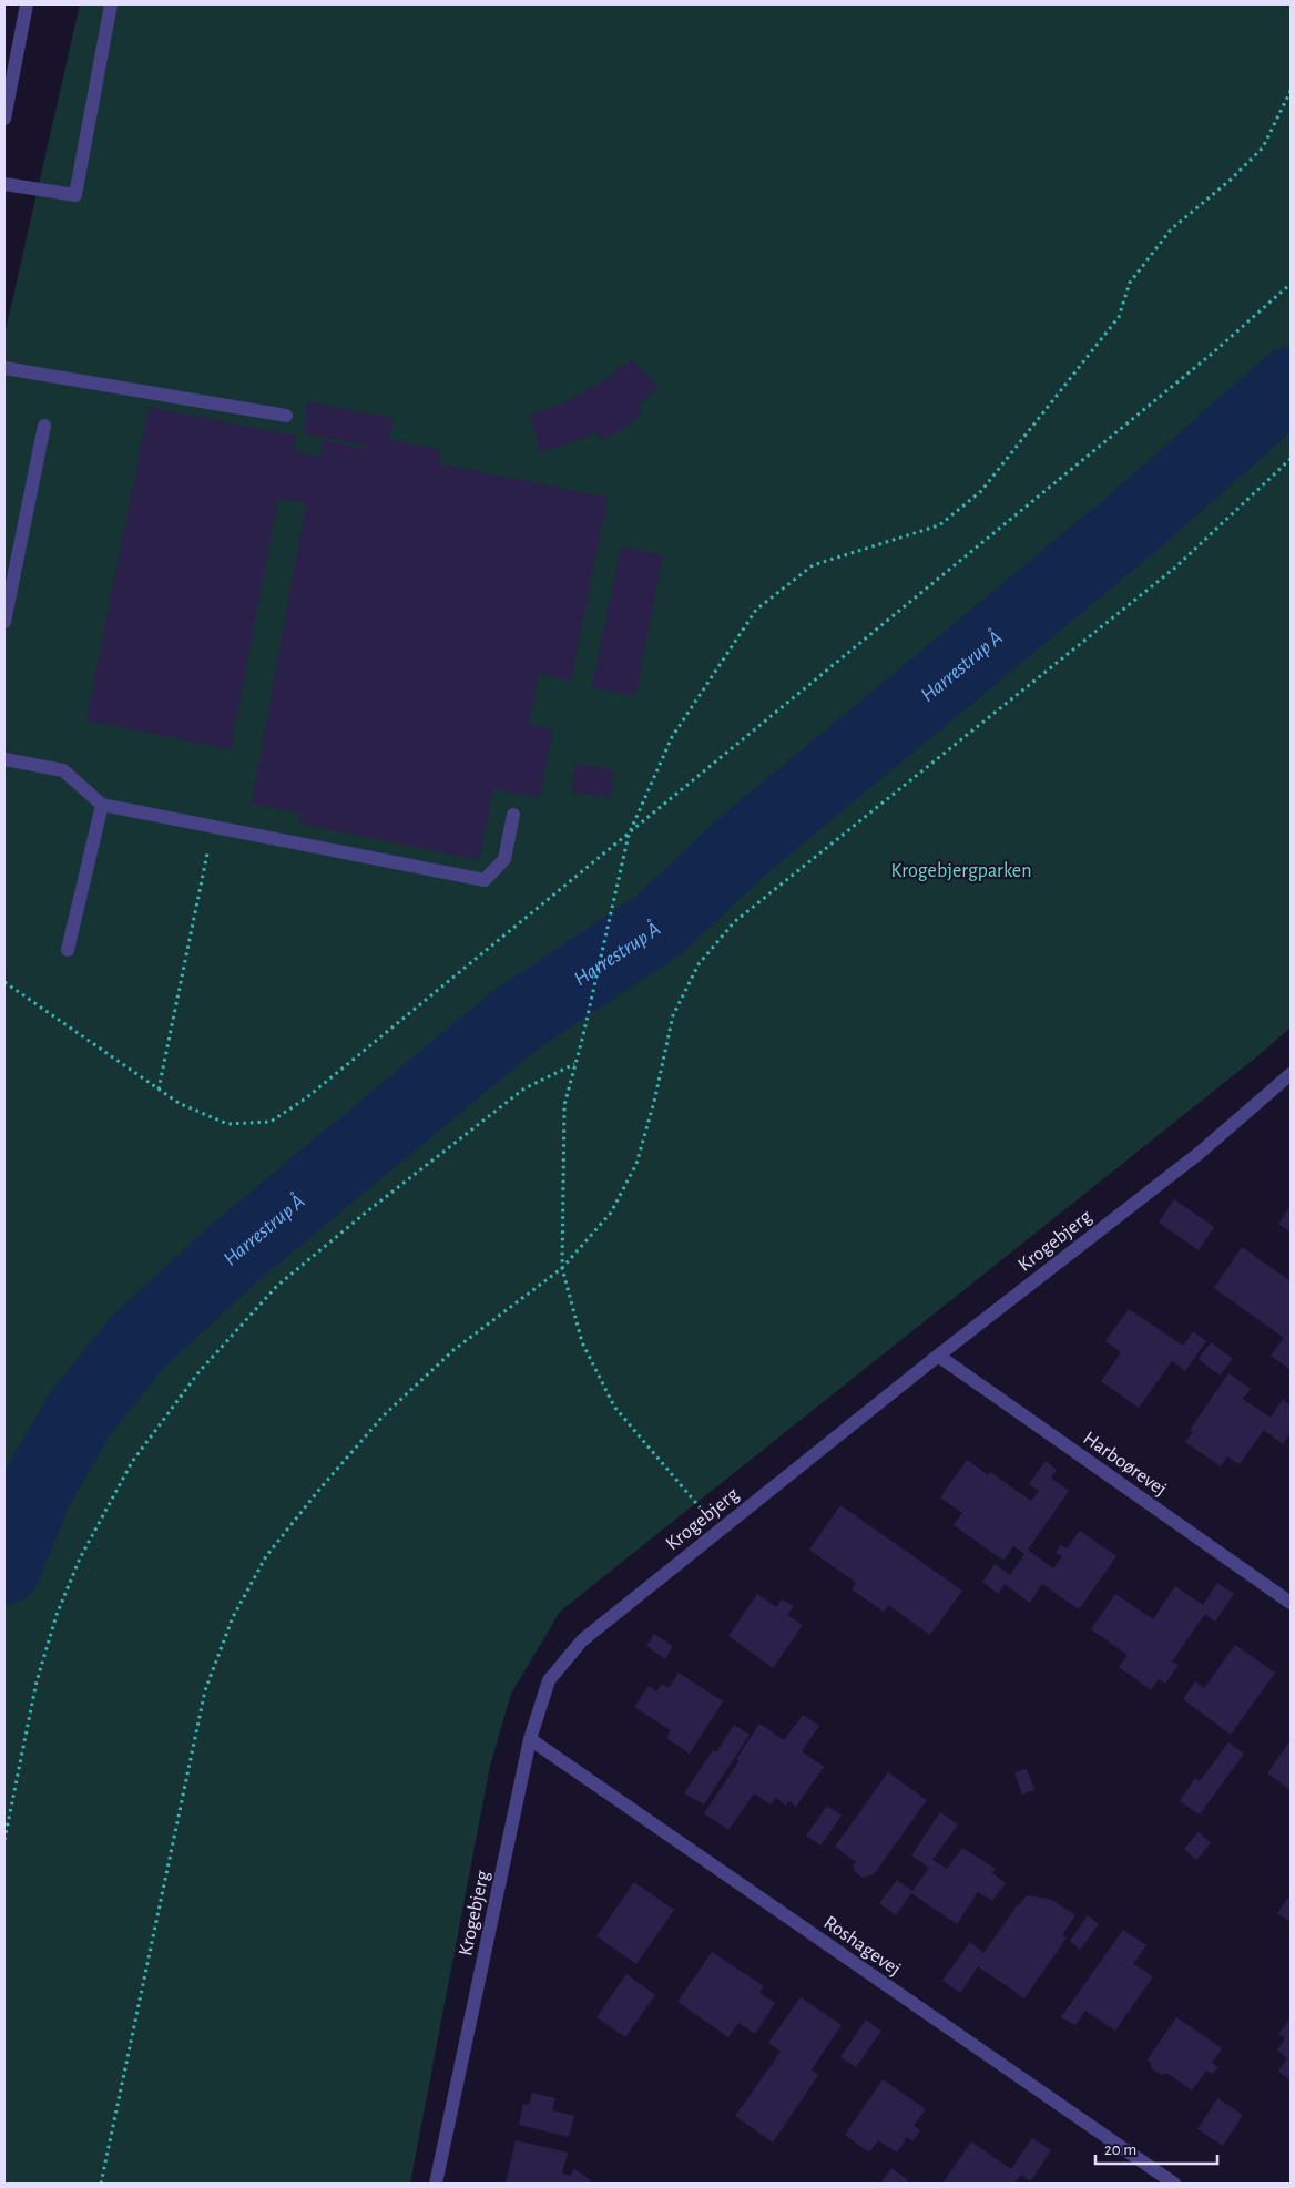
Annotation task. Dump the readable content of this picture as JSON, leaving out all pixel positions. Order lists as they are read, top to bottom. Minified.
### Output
{"streets":{"street":["Krogebjerg","Harboørevej","Roshagevej"]},"crossings":[["Krogebjerg","Harboørevej"],["Krogebjerg","Roshagevej"]],"water":["Harrestrup Å"],"parks":["Krogebjergparken"],"scale_bar":"20 m"}
